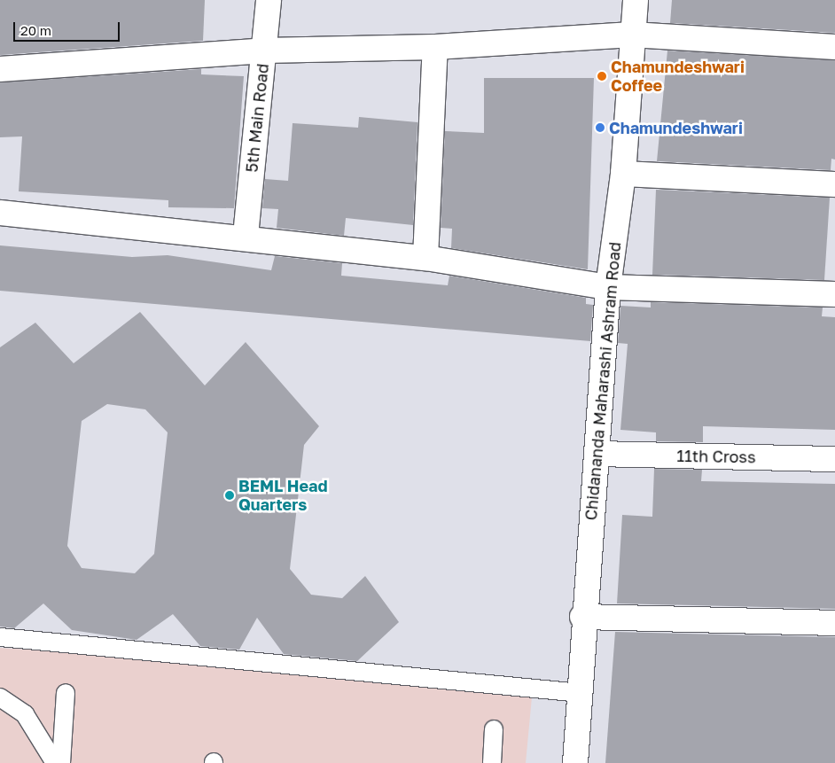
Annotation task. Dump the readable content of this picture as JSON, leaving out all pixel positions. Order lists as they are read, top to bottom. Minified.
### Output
{"streets":{"street":["5th Main Road","Chidananda Maharashi Ashram Road","11th Cross"]},"crossings":[["Chidananda Maharashi Ashram Road","11th Cross"]],"places":["Chamundeshwari Coffee","Chamundeshwari","BEML Head Quarters"],"scale_bar":"20 m"}
